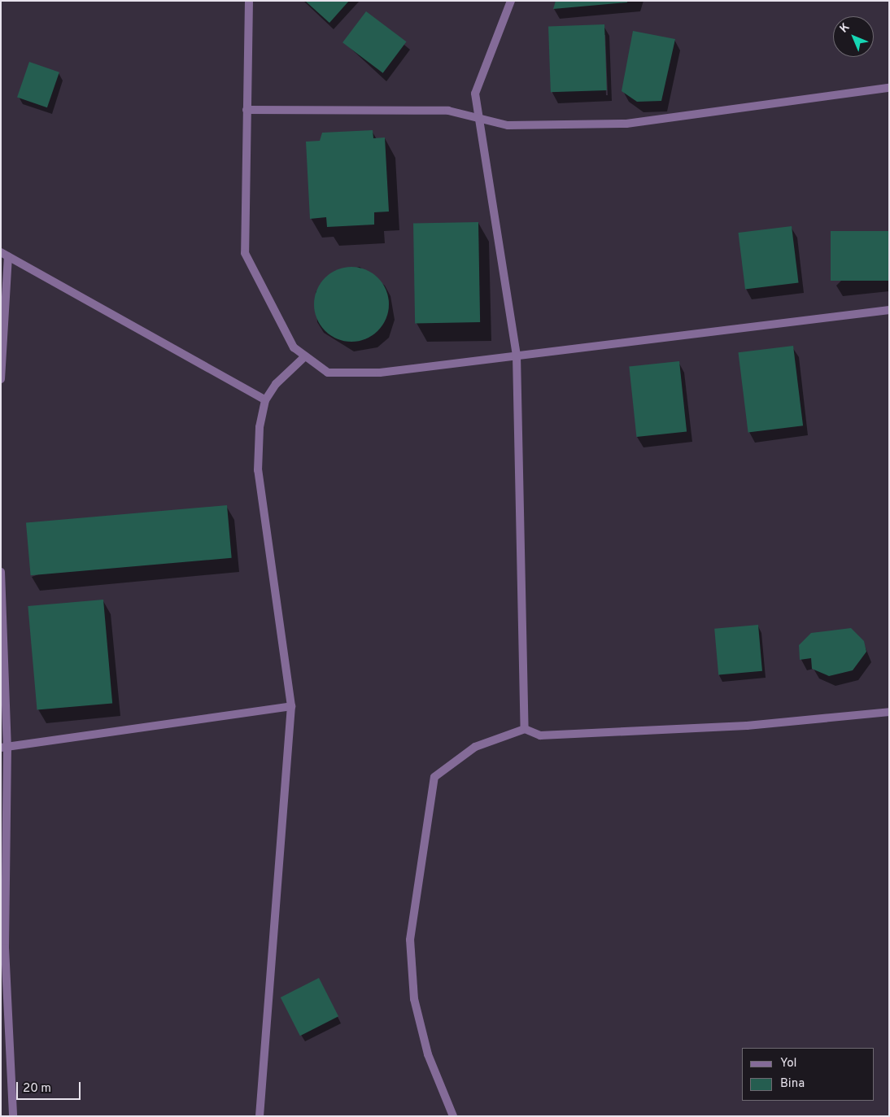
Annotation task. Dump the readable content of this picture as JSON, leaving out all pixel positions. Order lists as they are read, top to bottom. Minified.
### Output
{"legend":["Yol","Bina"],"scale_bar":"20 m","north":"top left"}
